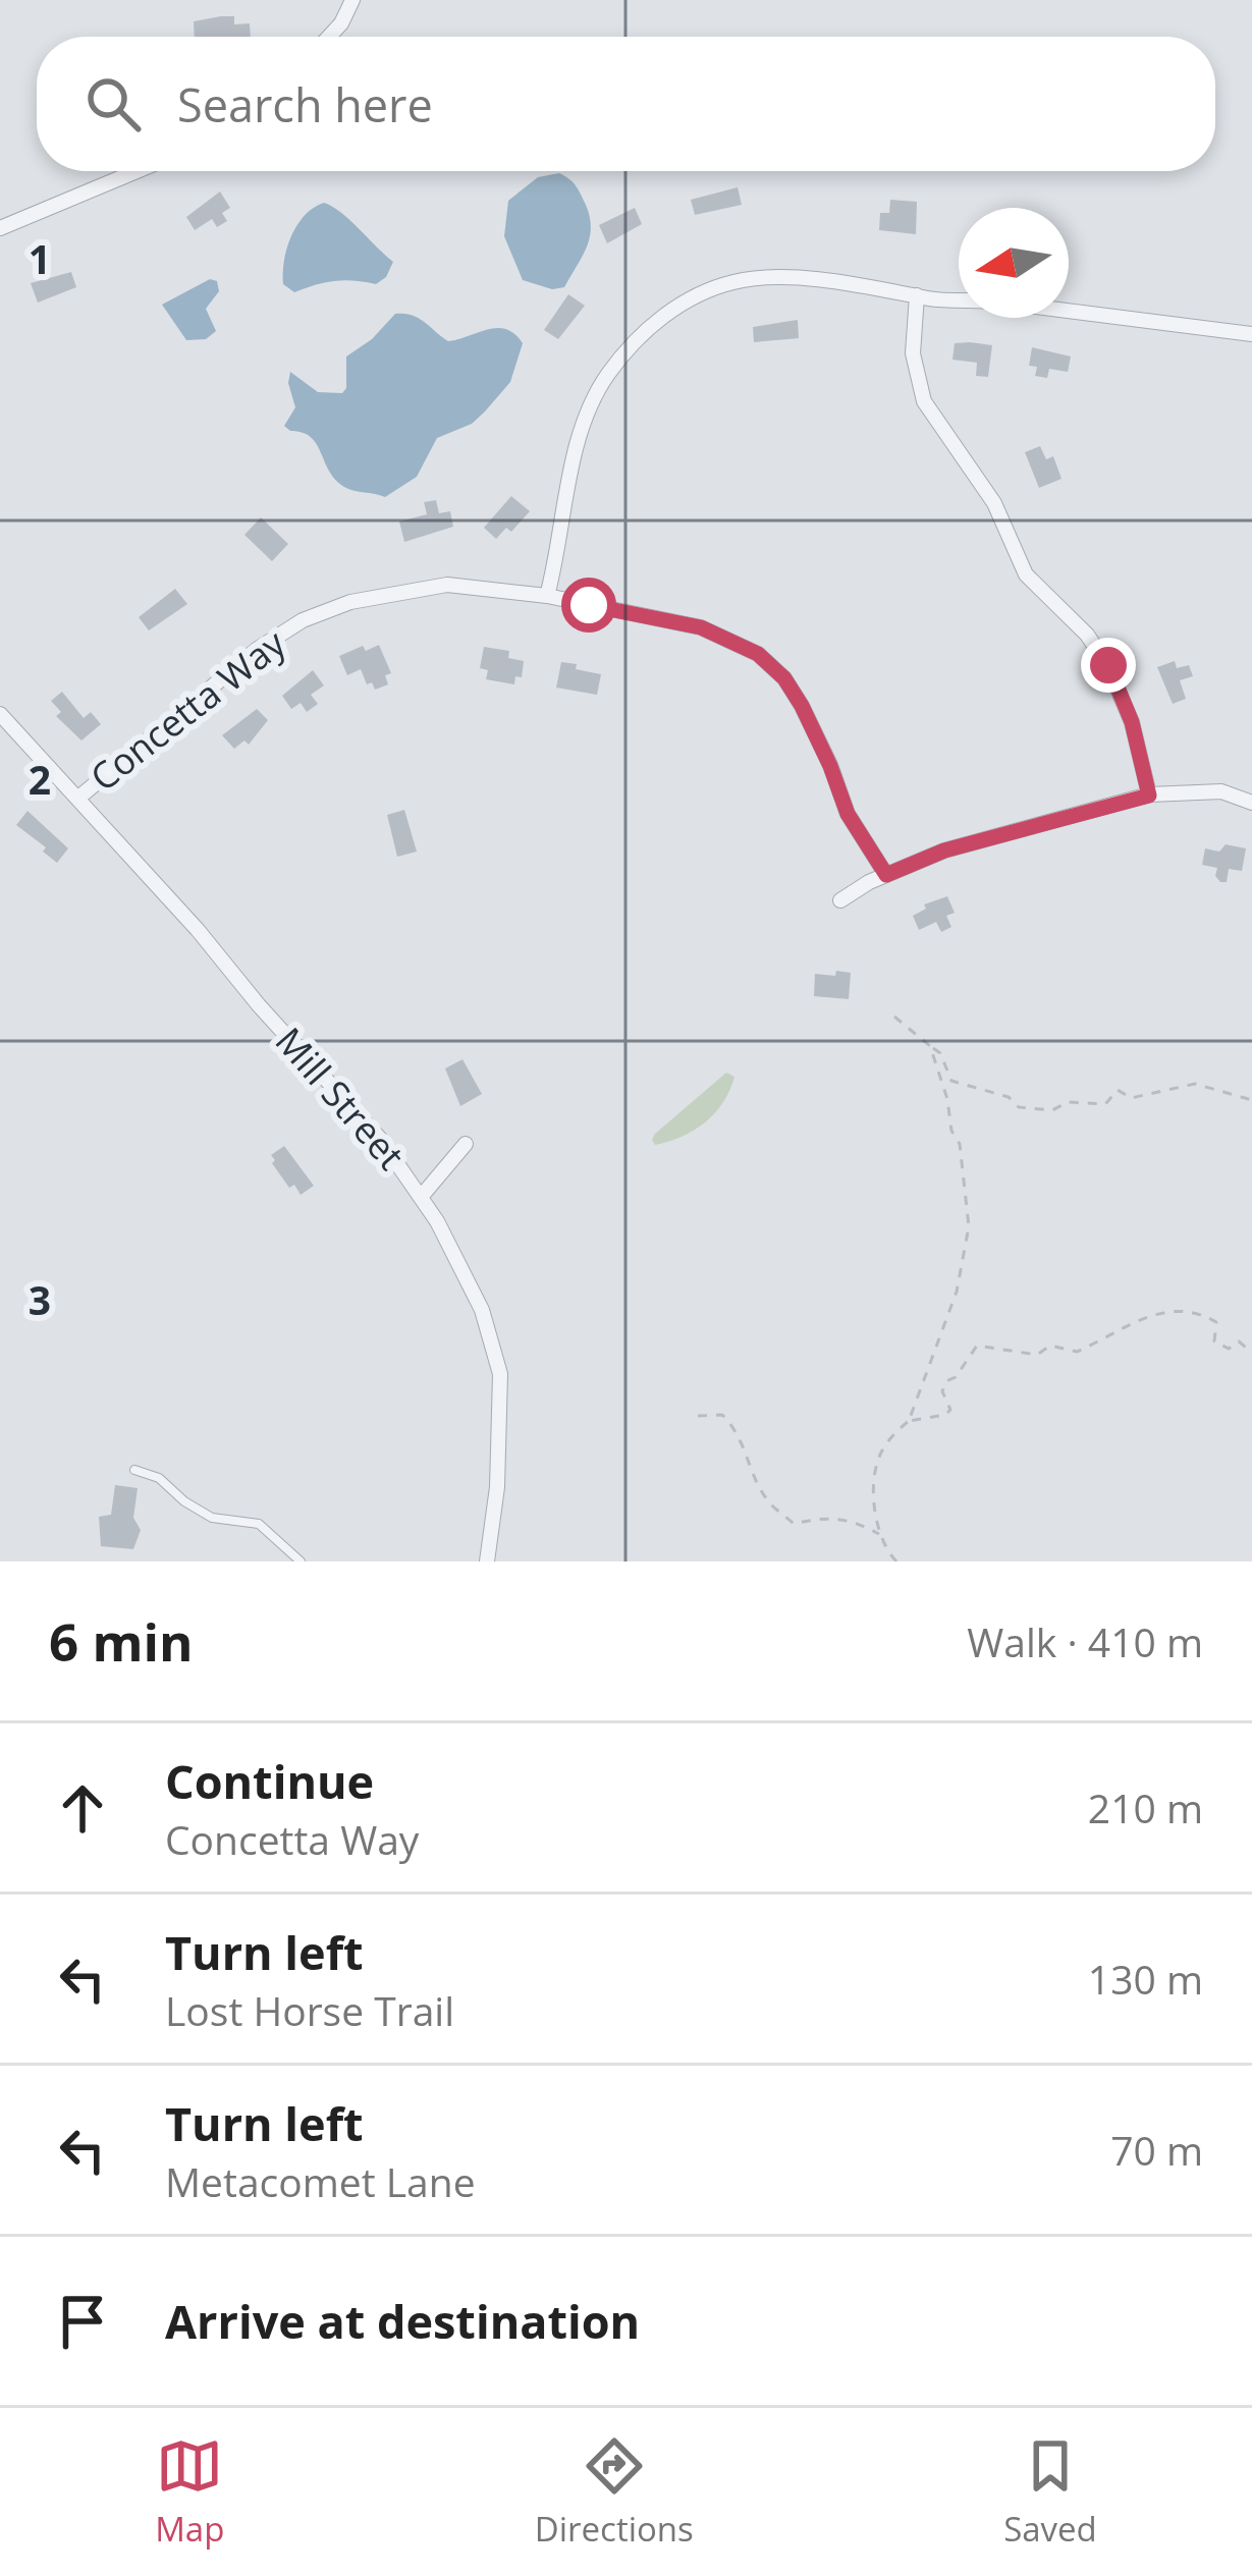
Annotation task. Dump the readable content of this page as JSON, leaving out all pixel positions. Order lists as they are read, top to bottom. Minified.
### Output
{"streets":{"street":["Concetta Way","Mill Street"]},"crossings":[["Concetta Way","Mill Street"]],"north":"left","page":{"search":"Search here","heading":["6 min","Walk · 410 m"],"list":[["Continue","Concetta Way","210 m"],["Turn left","Lost Horse Trail","130 m"],["Turn left","Metacomet Lane","70 m"],"Arrive at destination"],"nav":["Map","Directions","Saved"]},"grid":{"rows":["1","2","3"]}}
